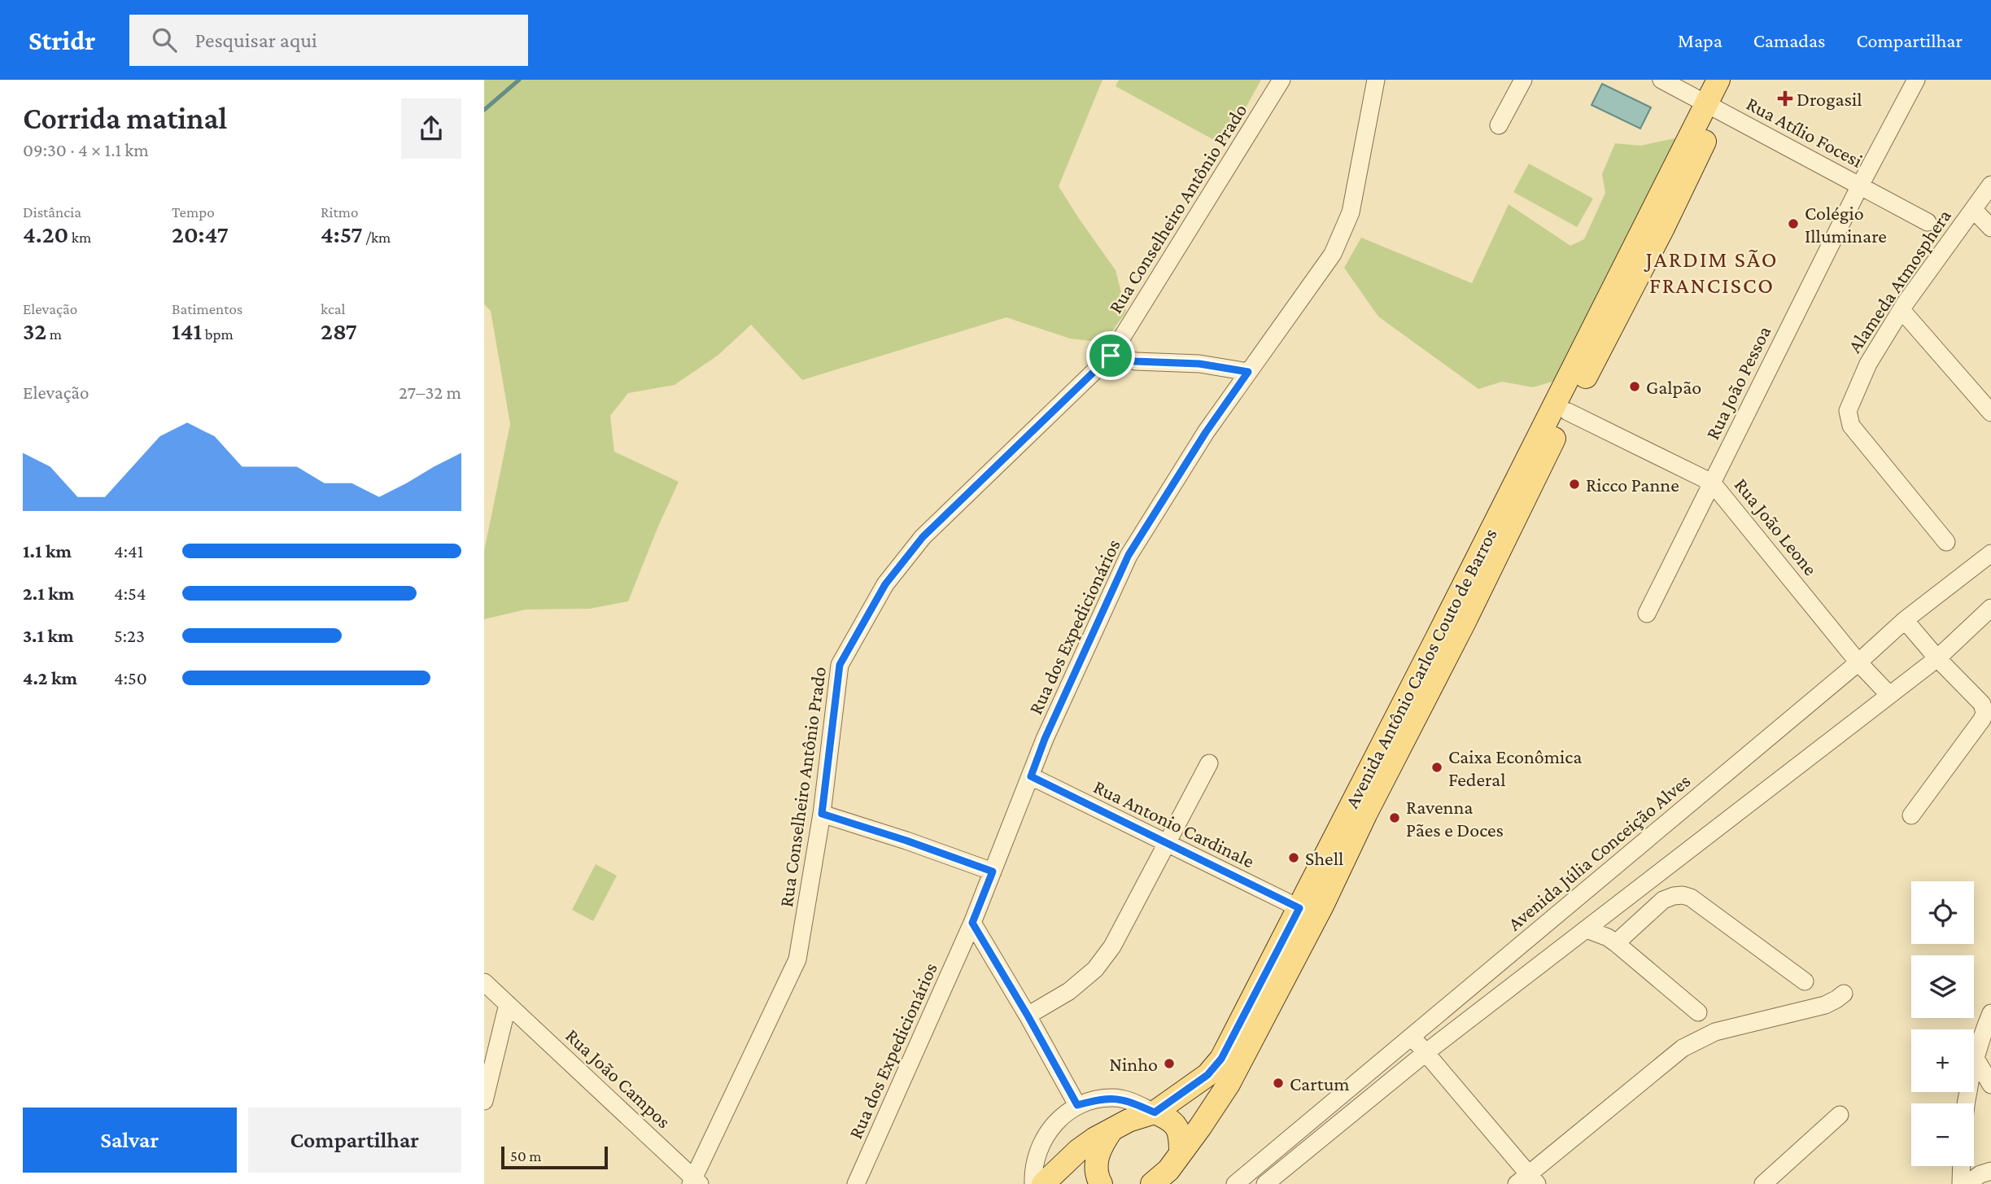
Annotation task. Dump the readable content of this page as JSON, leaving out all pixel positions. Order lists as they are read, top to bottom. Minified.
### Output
{"streets":{"main road":["Avenida Antônio Carlos Couto de Barros"],"street":["Rua Atílio Focesi","Rua Conselheiro Antônio Prado","Alameda Atmosphera","Rua João Pessoa","Rua João Leone","Rua dos Expedicionários","Rua Antonio Cardinale","Avenida Júlia Conceição Alves","Rua João Campos"]},"crossings":[["Rua Atílio Focesi","Rua João Pessoa"],["Rua Atílio Focesi","Avenida Antônio Carlos Couto de Barros"],["Rua Conselheiro Antônio Prado","Rua João Campos"],["Rua João Pessoa","Rua João Leone"],["Rua João Leone","Avenida Antônio Carlos Couto de Barros"],["Rua João Leone","Avenida Júlia Conceição Alves"],["Rua dos Expedicionários","Rua Antonio Cardinale"],["Avenida Antônio Carlos Couto de Barros","Rua Antonio Cardinale"]],"districts":["JARDIM SÃO FRANCISCO"],"places":{"health":["Drogasil"],"other":["Colégio Illuminare","Galpão","Ricco Panne","Caixa Econômica Federal","Ravenna Pães e Doces","Shell","Ninho","Cartum"]},"scale_bar":"50 m","page":{"header":"Stridr","search":"Pesquisar aqui","nav":["Mapa","Camadas","Compartilhar"],"heading":["Corrida matinal","09:30 · 4 × 1.1 km"],"stats":[["Distância","4.20 km"],["Tempo","20:47"],["Ritmo","4:57 /km"],["Elevação","32 m"],["Batimentos","141 bpm"],["kcal","287"]],"chart":["Elevação","27–32 m"],"list":[{"name":"1.1 km","note":"4:41"},{"name":"2.1 km","note":"4:54"},{"name":"3.1 km","note":"5:23"},{"name":"4.2 km","note":"4:50"}],"map_buttons":["+","−"],"buttons":["Salvar","Compartilhar"],"scale":"50 m"}}
